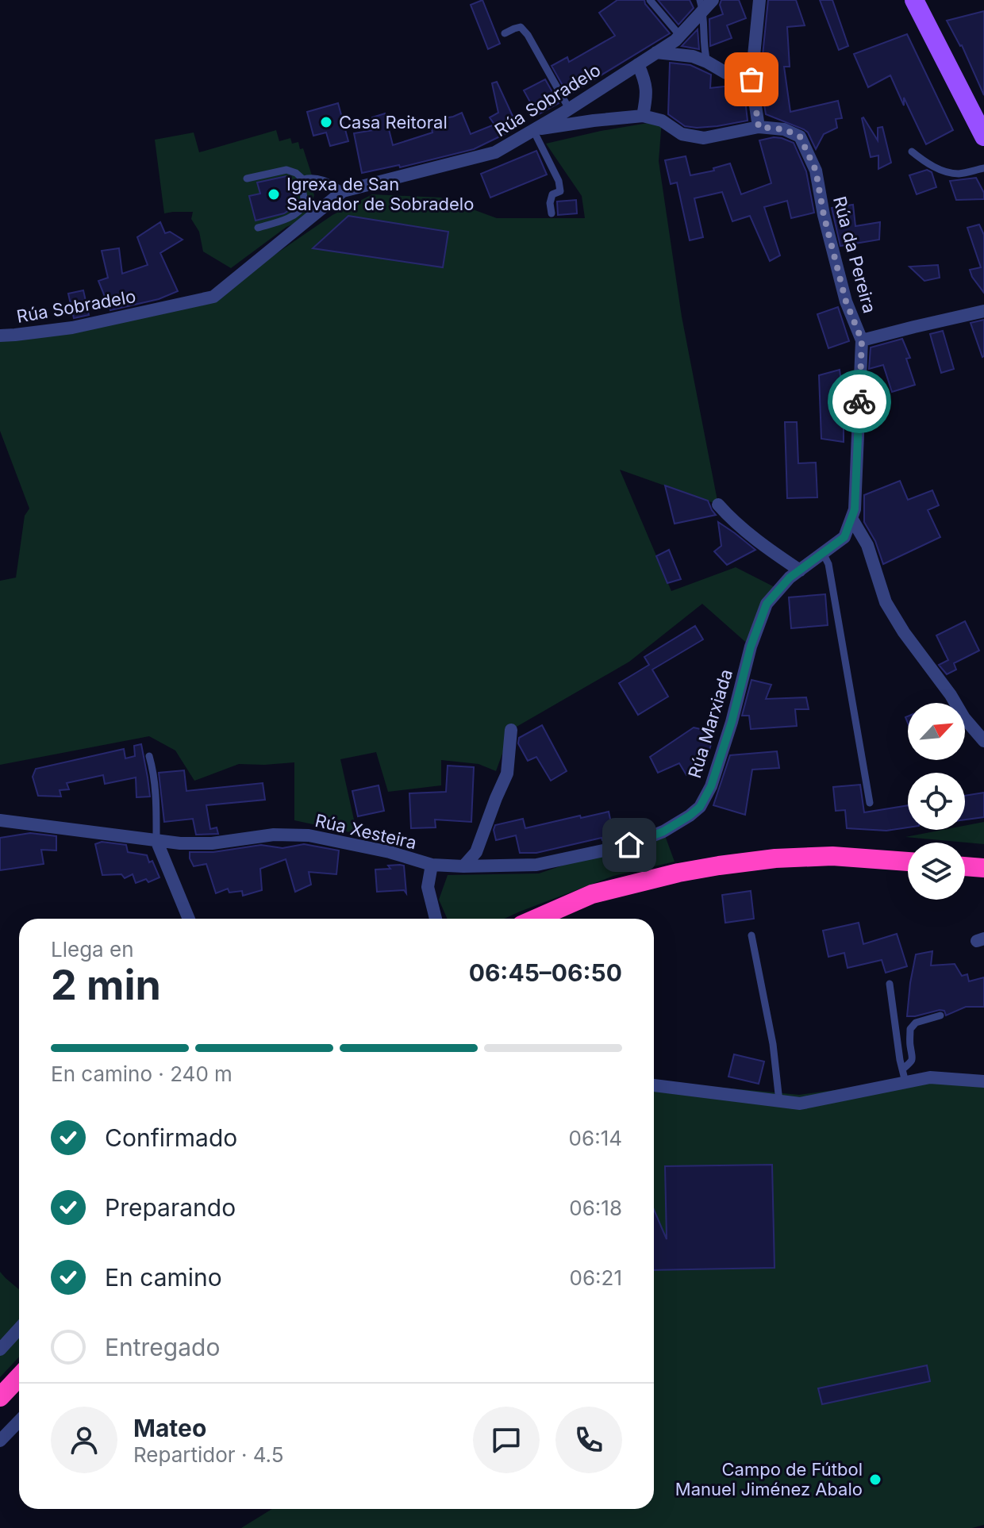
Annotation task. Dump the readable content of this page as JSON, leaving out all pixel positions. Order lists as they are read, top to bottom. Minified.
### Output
{"streets":{"street":["Rúa Sobradelo","Rúa da Pereira","Rúa Marxiada","Rúa Xesteira"]},"crossings":[["Rúa Sobradelo","Rúa da Pereira"],["Rúa da Pereira","Rúa Marxiada"],["Rúa Marxiada","Rúa Xesteira"]],"places":["Casa Reitoral","Igrexa de San Salvador de Sobradelo","Campo de Fútbol Manuel Jiménez Abalo"],"north":"top right","page":{"heading":["2 min","Llega en","06:45–06:50"],"panel":["Mateo","Repartidor · 4.5"],"bar":"En camino · 240 m","list":[["Confirmado","06:14"],["Preparando","06:18"],["En camino","06:21"],"Entregado"]}}
